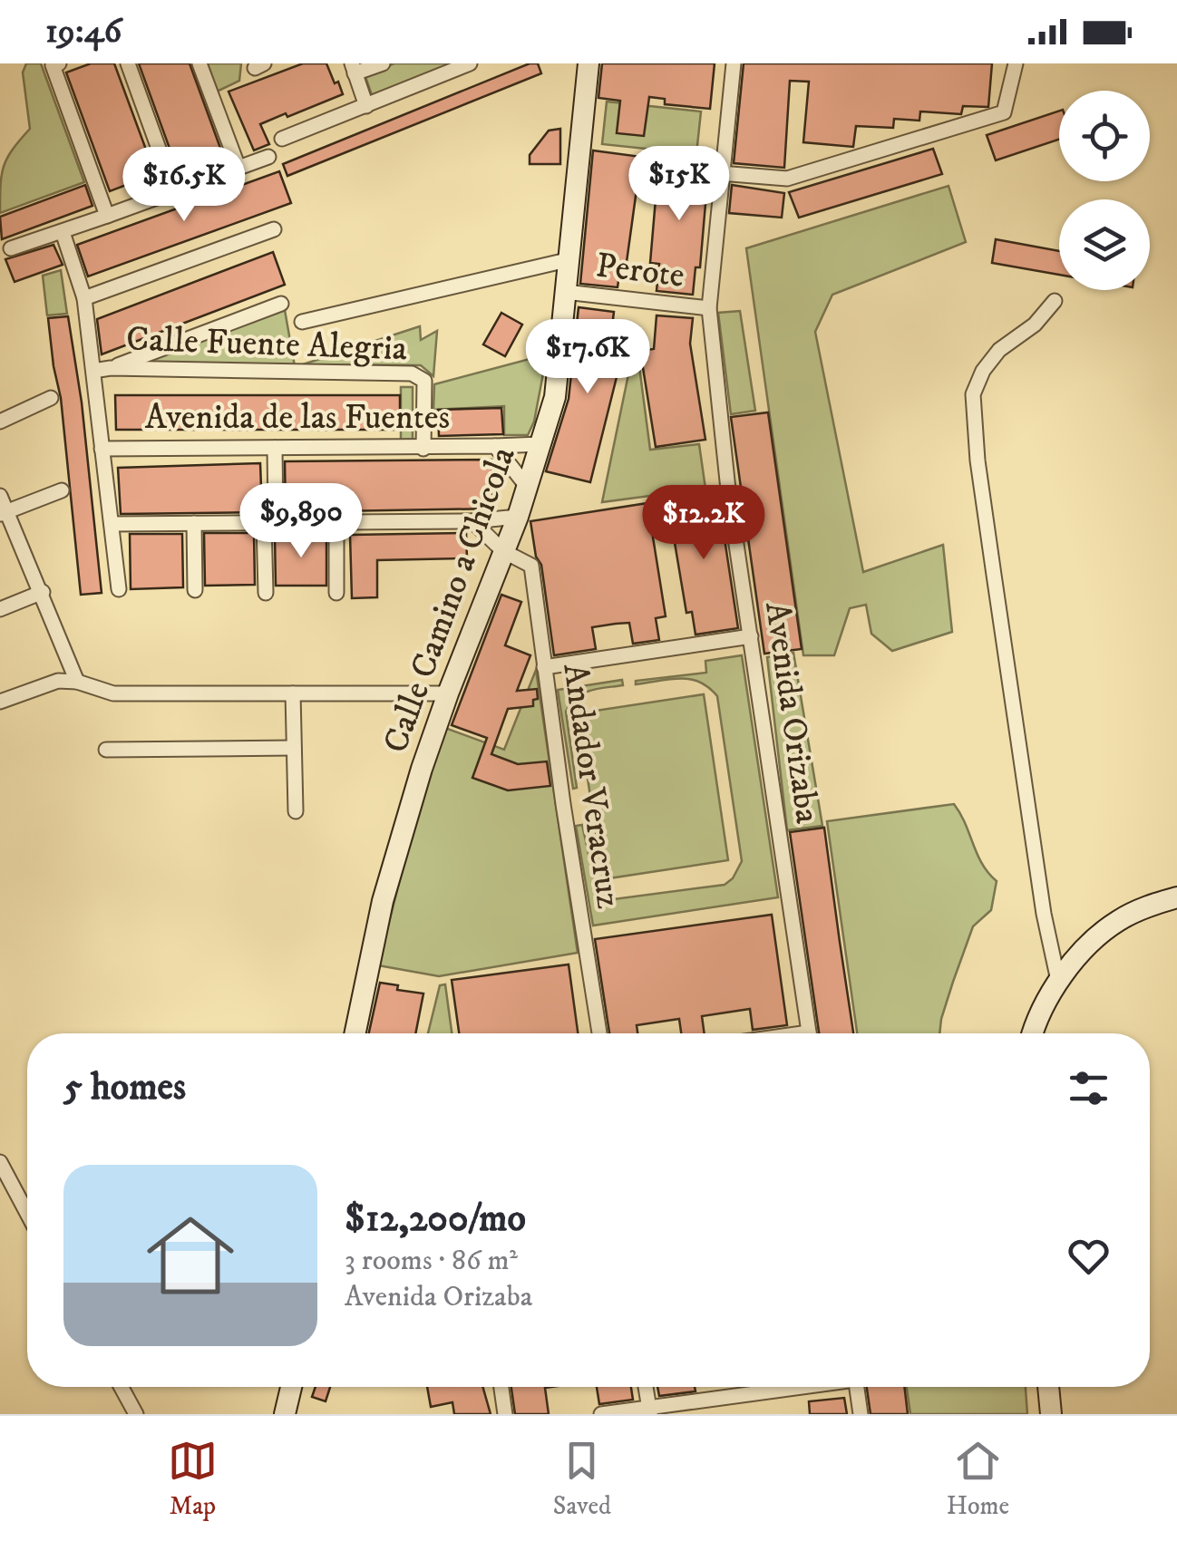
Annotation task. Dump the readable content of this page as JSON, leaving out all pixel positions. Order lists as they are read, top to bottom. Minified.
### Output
{"streets":{"street":["Perote","Calle Fuente Alegria","Avenida de las Fuentes","Calle Camino a Chicola","Avenida Orizaba","Andador Veracruz"]},"crossings":[["Perote","Calle Camino a Chicola"],["Perote","Avenida Orizaba"],["Calle Fuente Alegria","Avenida de las Fuentes"],["Avenida de las Fuentes","Calle Camino a Chicola"],["Calle Camino a Chicola","Andador Veracruz"]],"page":{"status":"19:46","price":["$15K","$16.5K","$17.6K","$9,890","$12.2K"],"heading":"5 homes","list":[{"name":"$12,200/mo","note":"3 rooms · 86 m² · Avenida Orizaba"}],"tabs":["Map","Saved","Home"]}}
